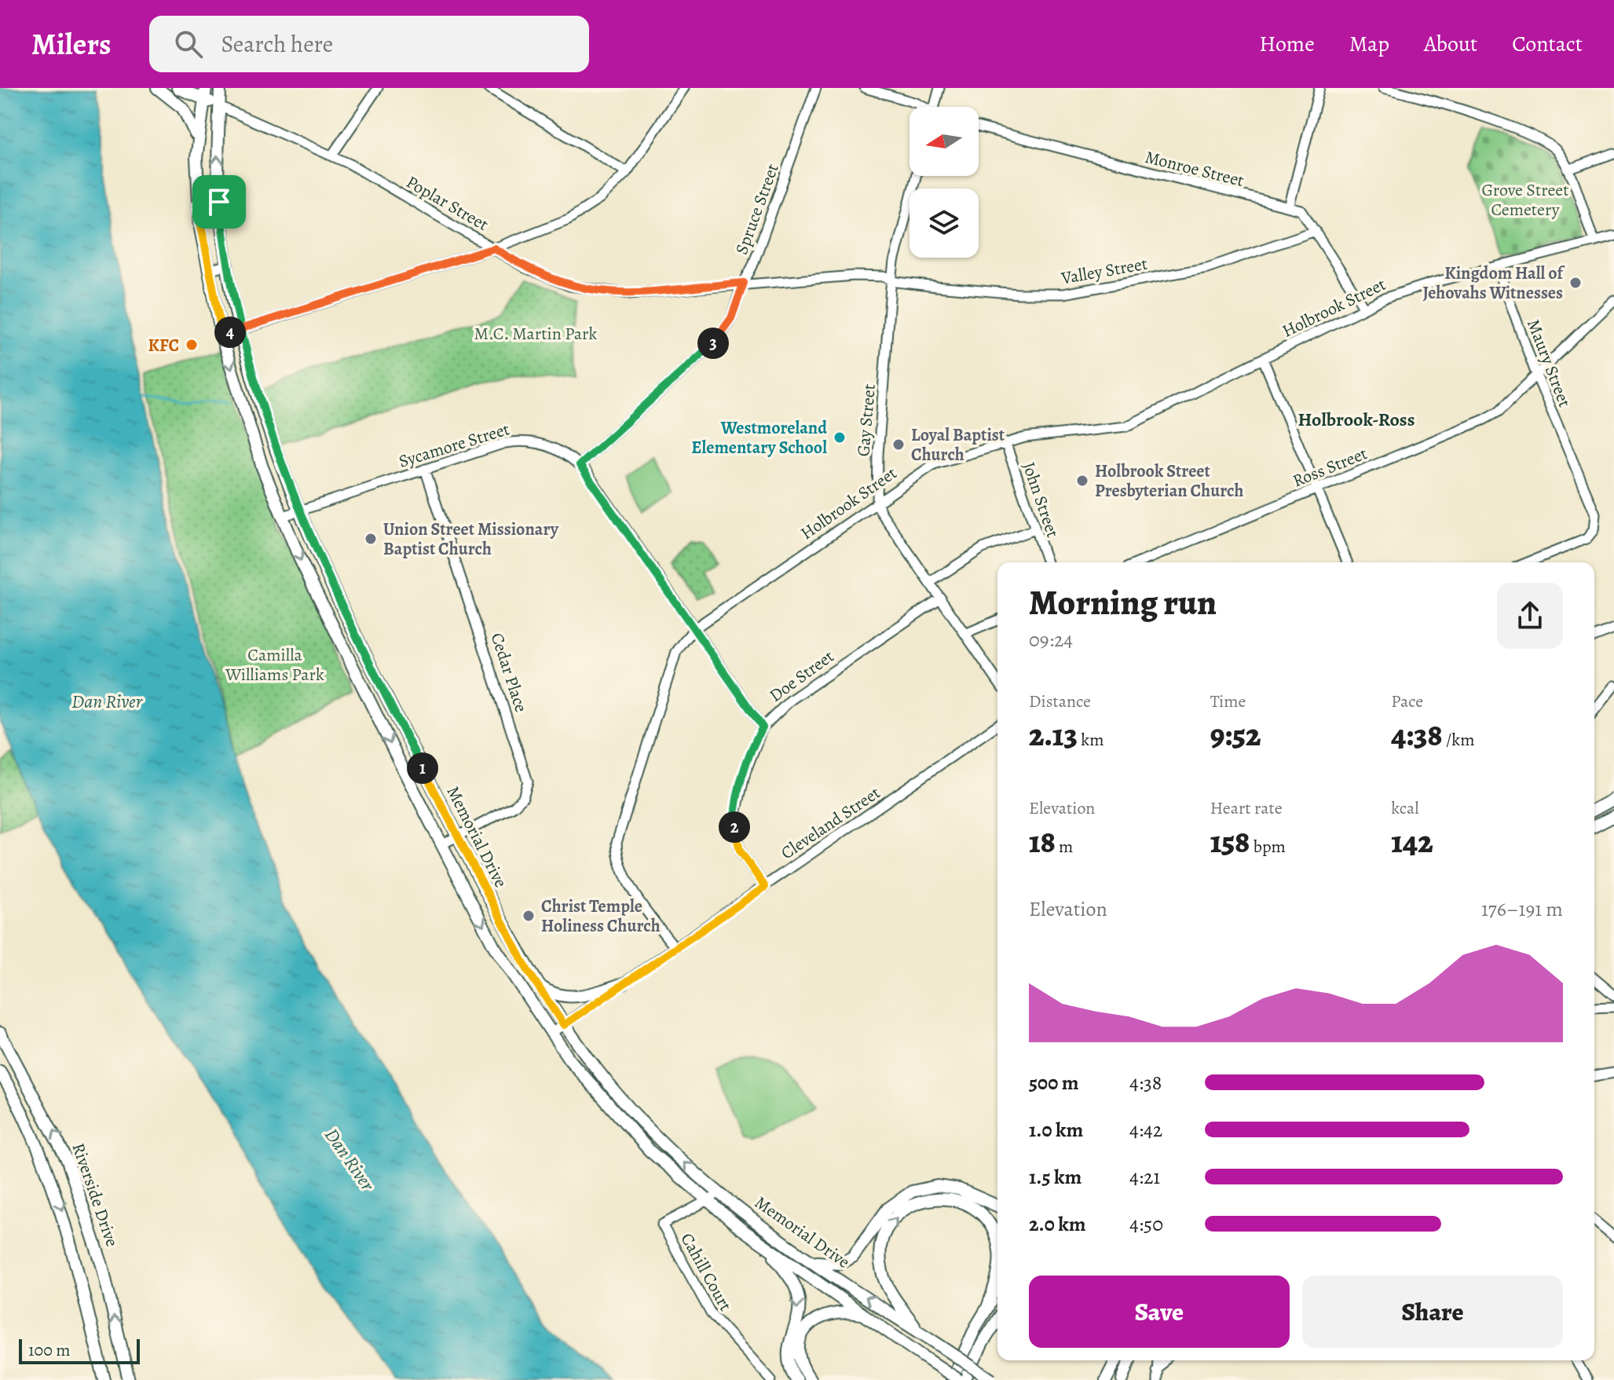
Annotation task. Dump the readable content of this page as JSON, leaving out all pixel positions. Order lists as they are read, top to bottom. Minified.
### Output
{"streets":{"main road":["Memorial Drive","Riverside Drive"],"street":["Monroe Street","Poplar Street","Spruce Street","Valley Street","Holbrook Street","Maury Street","Gay Street","Sycamore Street","Ross Street","John Street","Cedar Place","Doe Street","Cleveland Street","Cahill Court"]},"crossings":[["Monroe Street","Valley Street"],["Monroe Street","Holbrook Street"],["Poplar Street","Spruce Street"],["Poplar Street","Valley Street"],["Poplar Street","Gay Street"],["Poplar Street","Memorial Drive"],["Spruce Street","Sycamore Street"],["Valley Street","Gay Street"],["Holbrook Street","Maury Street"],["Holbrook Street","Gay Street"],["Holbrook Street","Sycamore Street"],["Holbrook Street","John Street"],["Holbrook Street","Cleveland Street"],["Maury Street","Ross Street"],["Gay Street","Doe Street"],["Sycamore Street","Cedar Place"],["Sycamore Street","Doe Street"],["Sycamore Street","Memorial Drive"],["Cedar Place","Memorial Drive"],["Doe Street","Cleveland Street"],["Cleveland Street","Memorial Drive"],["Memorial Drive","Cahill Court"]],"districts":["Holbrook-Ross"],"water":["Dan River"],"parks":["Grove Street Cemetery","M.C. Martin Park","Camilla Williams Park"],"places":["Kingdom Hall of Jehovahs Witnesses","KFC","Westmoreland Elementary School","Loyal Baptist Church","Holbrook Street Presbyterian Church","Union Street Missionary Baptist Church","Christ Temple Holiness Church"],"scale_bar":"100 m","north":"left","page":{"header":"Milers","search":"Search here","nav":["Home","Map","About","Contact"],"pins":["4","3","1","2"],"heading":["Morning run","09:24"],"stats":[["Distance","2.13 km"],["Time","9:52"],["Pace","4:38 /km"],["Elevation","18 m"],["Heart rate","158 bpm"],["kcal","142"]],"chart":["Elevation","176–191 m"],"list":[{"name":"500 m","note":"4:38"},{"name":"1.0 km","note":"4:42"},{"name":"1.5 km","note":"4:21"},{"name":"2.0 km","note":"4:50"}],"buttons":["Save","Share"],"scale":"100 m"}}
